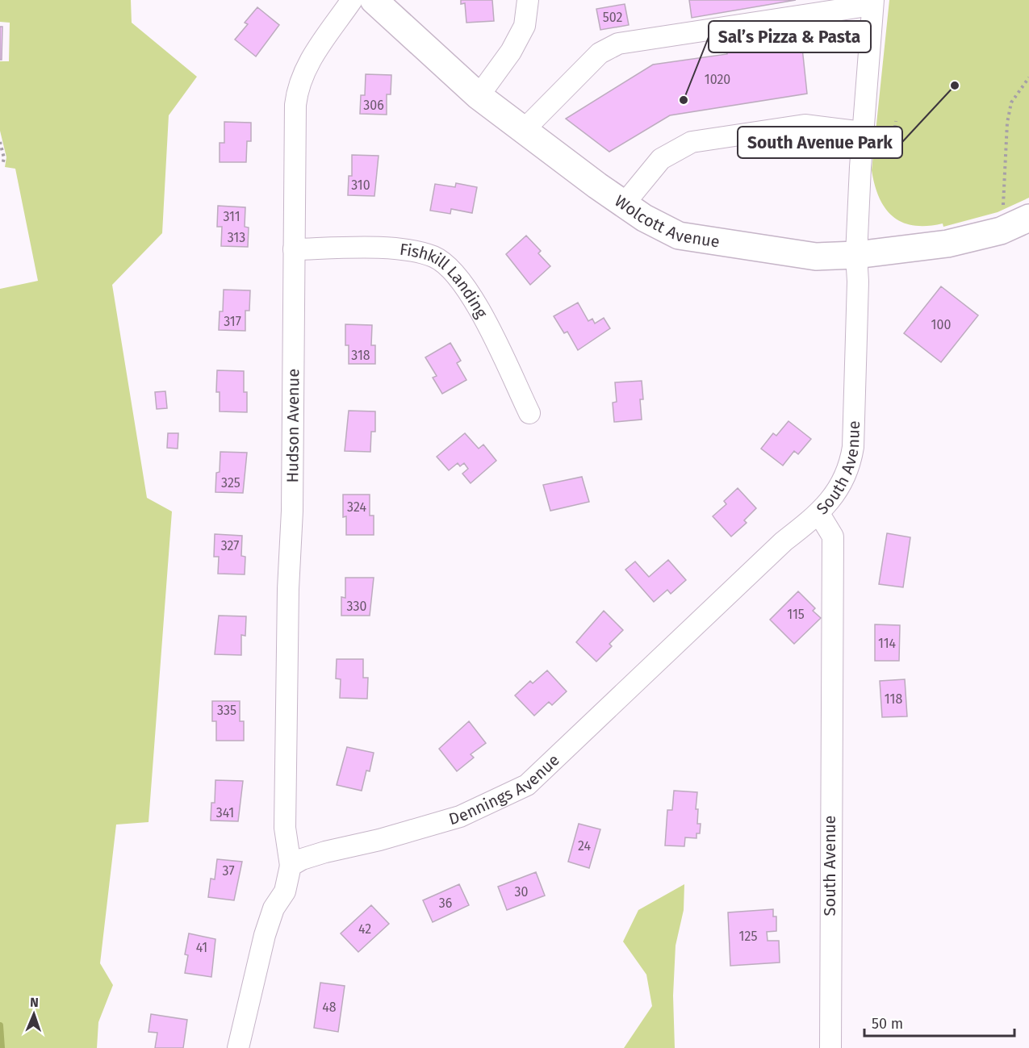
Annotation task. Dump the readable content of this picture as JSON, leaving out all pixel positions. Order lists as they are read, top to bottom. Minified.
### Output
{"streets":{"main road":["Wolcott Avenue"],"street":["Fishkill Landing","Hudson Avenue","South Avenue","Dennings Avenue"]},"crossings":[["Wolcott Avenue","South Avenue"],["Fishkill Landing","Hudson Avenue"],["Hudson Avenue","Dennings Avenue"],["South Avenue","Dennings Avenue"]],"places":["South Avenue Park","Sal’s Pizza & Pasta"],"house_numbers":["502","1020","306","310","311","313","317","100","318","325","324","327","330","115","114","118","335","341","24","37","30","36","42","125","41","48"],"scale_bar":"50 m","north":"top"}
